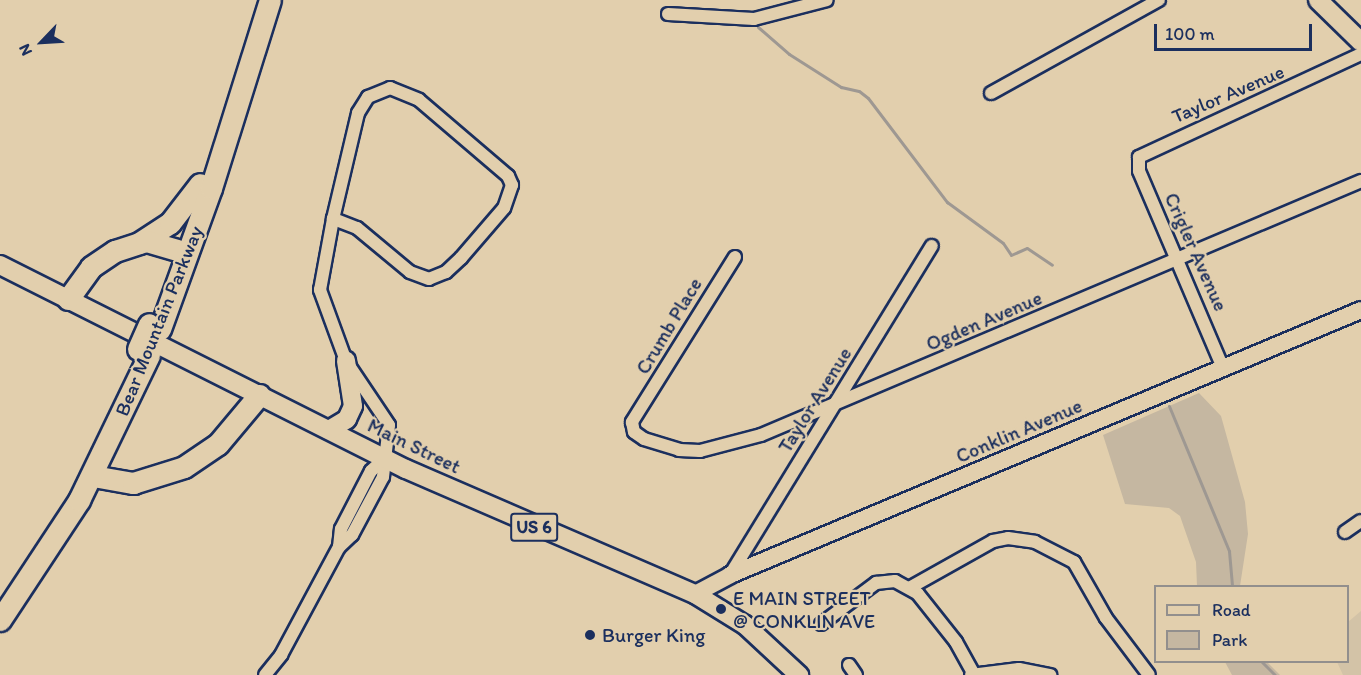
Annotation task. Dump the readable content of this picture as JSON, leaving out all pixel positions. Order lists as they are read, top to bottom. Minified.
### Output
{"streets":{"highway":["Bear Mountain Parkway"],"main road":["Main Street","US 6"],"street":["Taylor Avenue","Crigler Avenue","Ogden Avenue","Crumb Place","Conklin Avenue"]},"crossings":[["Taylor Avenue","Crigler Avenue"],["Taylor Avenue","Ogden Avenue"],["Taylor Avenue","Conklin Avenue"],["Crigler Avenue","Ogden Avenue"],["Crigler Avenue","Conklin Avenue"],["Ogden Avenue","Crumb Place"],["Conklin Avenue","Main Street"]],"places":["E MAIN STREET @ CONKLIN AVE","Burger King"],"legend":["Road","Park"],"scale_bar":"100 m","north":"bottom left"}
